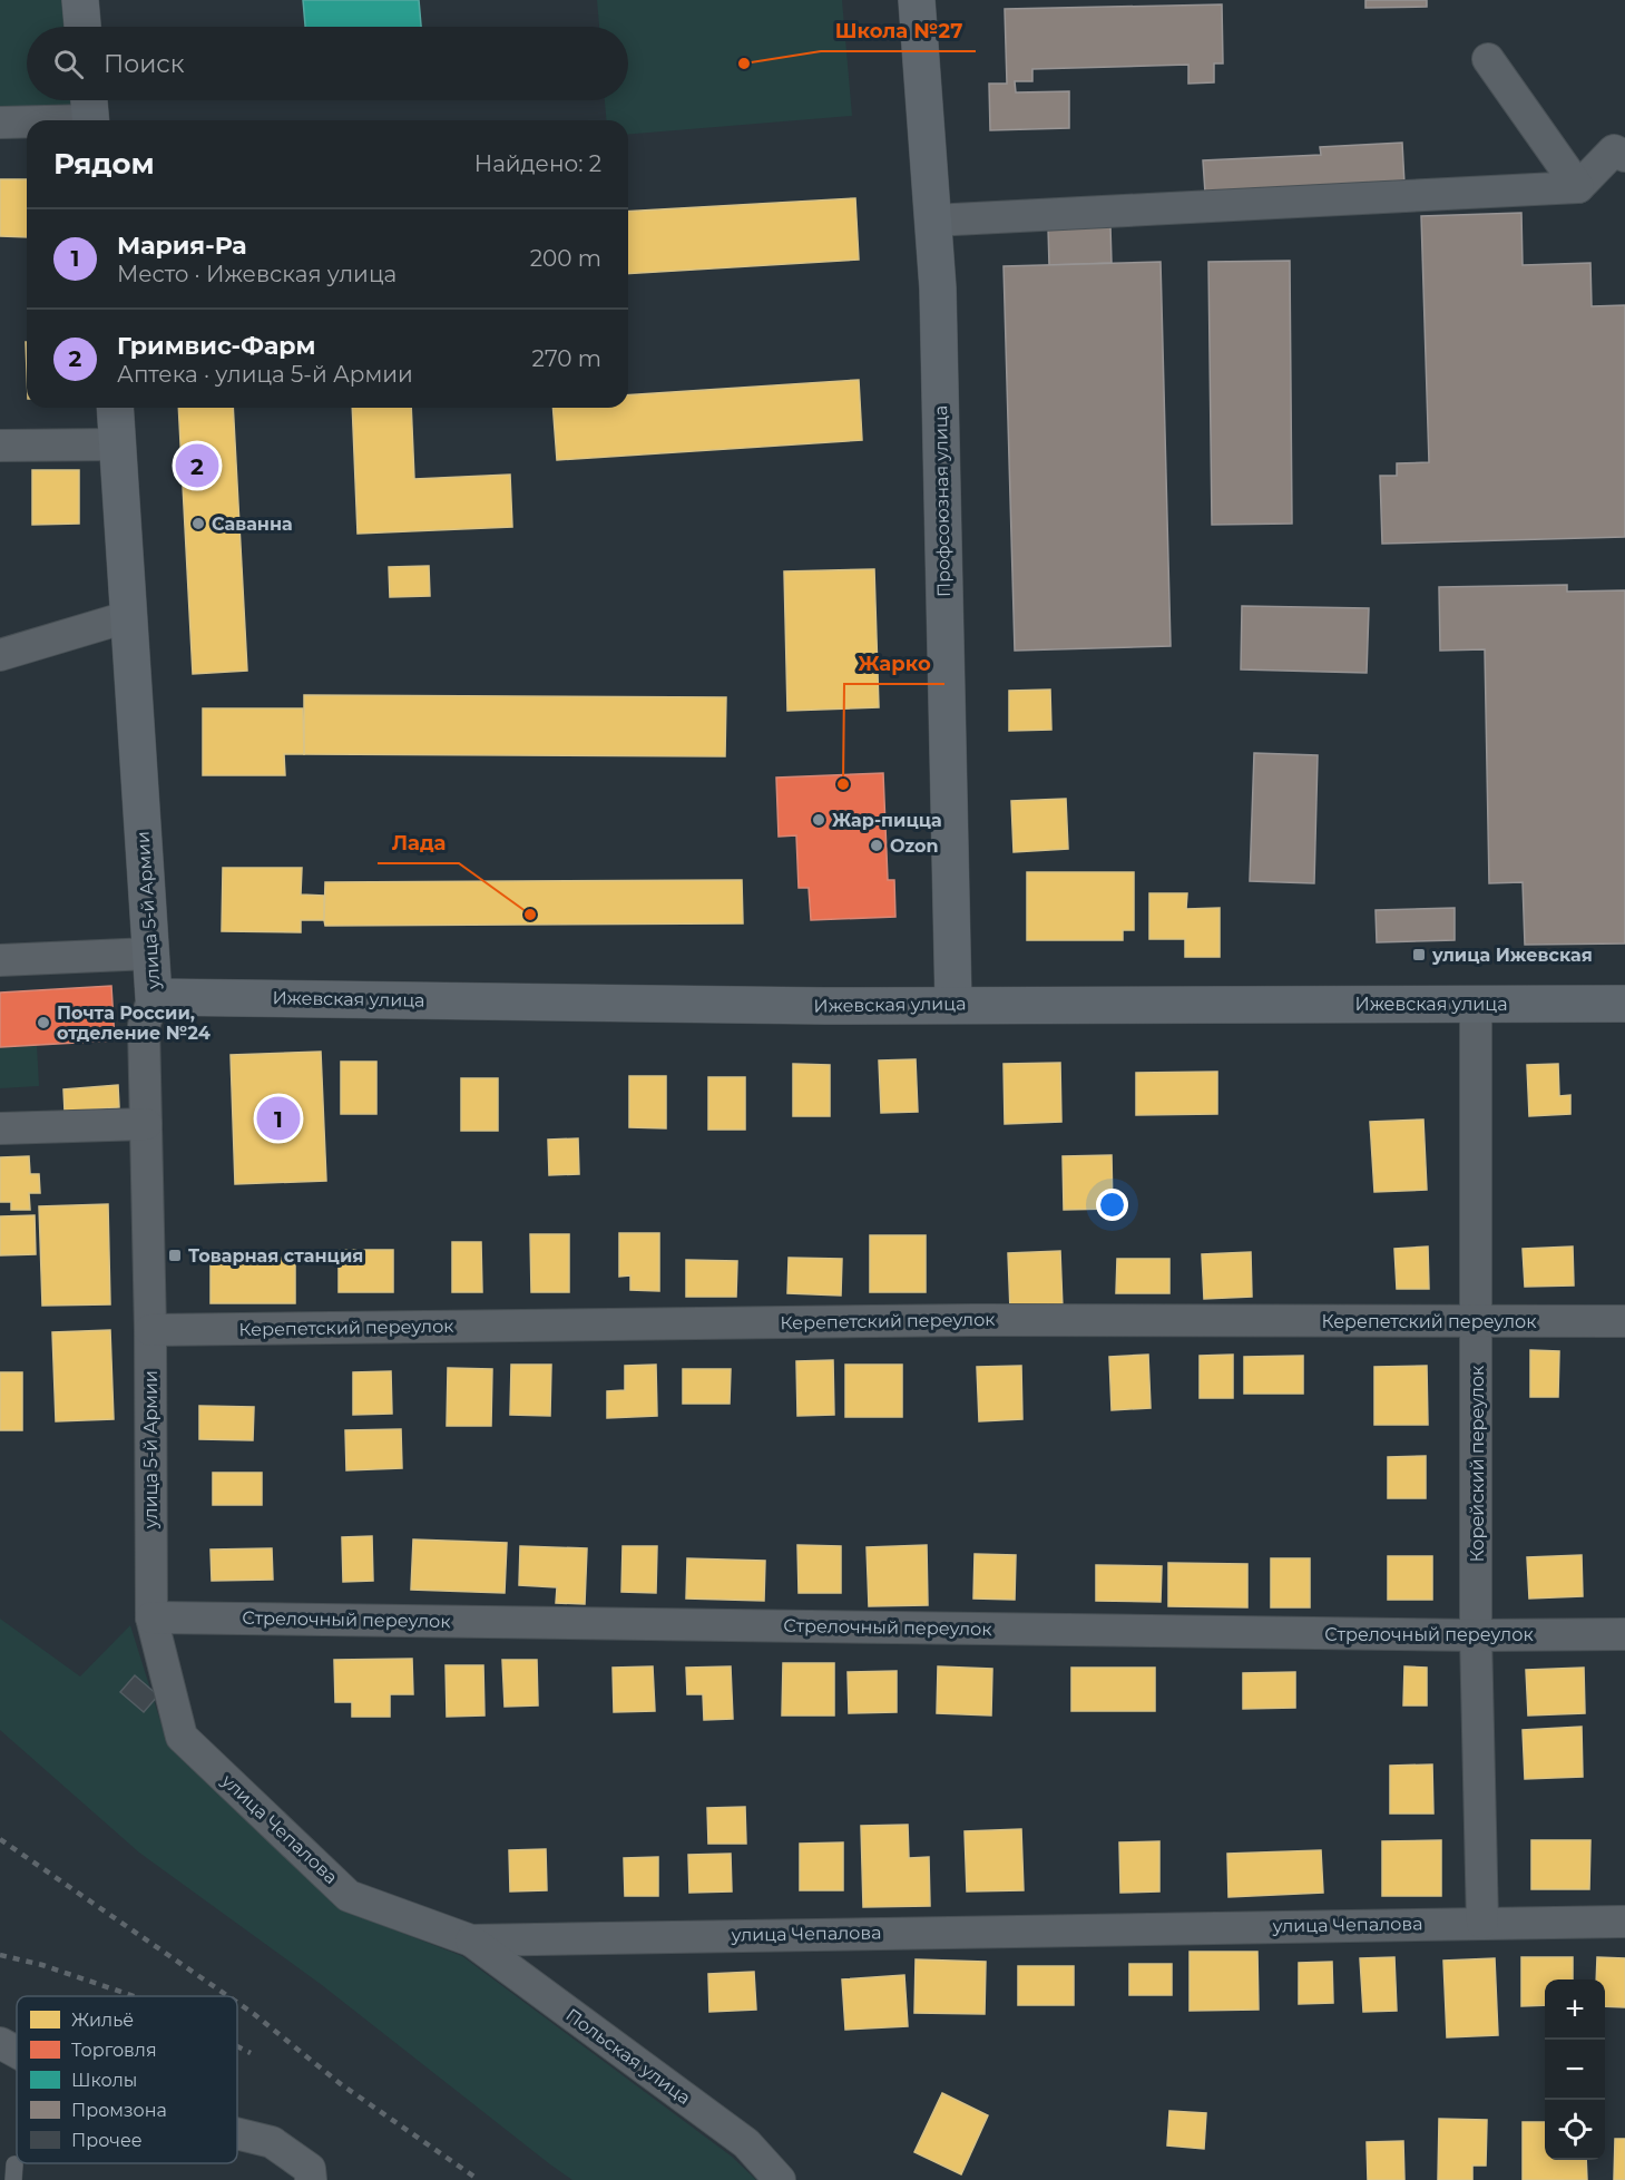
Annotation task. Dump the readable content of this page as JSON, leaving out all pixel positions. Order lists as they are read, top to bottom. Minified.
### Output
{"streets":{"main road":["Профсоюзная улица","улица 5-й Армии","Ижевская улица"],"street":["Керепетский переулок","Корейский переулок","Стрелочный переулок","улица Чепалова","Польская улица"]},"crossings":[["Профсоюзная улица","Ижевская улица"],["улица 5-й Армии","Ижевская улица"],["улица 5-й Армии","Керепетский переулок"],["улица 5-й Армии","Стрелочный переулок"],["улица 5-й Армии","улица Чепалова"],["Ижевская улица","Корейский переулок"],["Керепетский переулок","Корейский переулок"],["Корейский переулок","Стрелочный переулок"],["Корейский переулок","улица Чепалова"],["Стрелочный переулок","улица Чепалова"],["улица Чепалова","Польская улица"]],"places":{"other":["Школа №27","Саванна","Жарко","Жар-пицца","Ozon","Лада","Почта России, отделение №24"],"transit":["улица Ижевская","Товарная cтанция"]},"legend":["Жильё","Торговля","Школы","Промзона","Прочее"],"page":{"search":"Поиск","heading":["Рядом","Найдено: 2"],"list":[{"mark":"1","name":"Мария-Ра","note":"Место · Ижевская улица","value":"200 m"},{"mark":"2","name":"Гримвис-Фарм","note":"Аптека · улица 5-й Армии","value":"270 m"}],"pins":["2","1"],"map_buttons":["+","−"]}}
